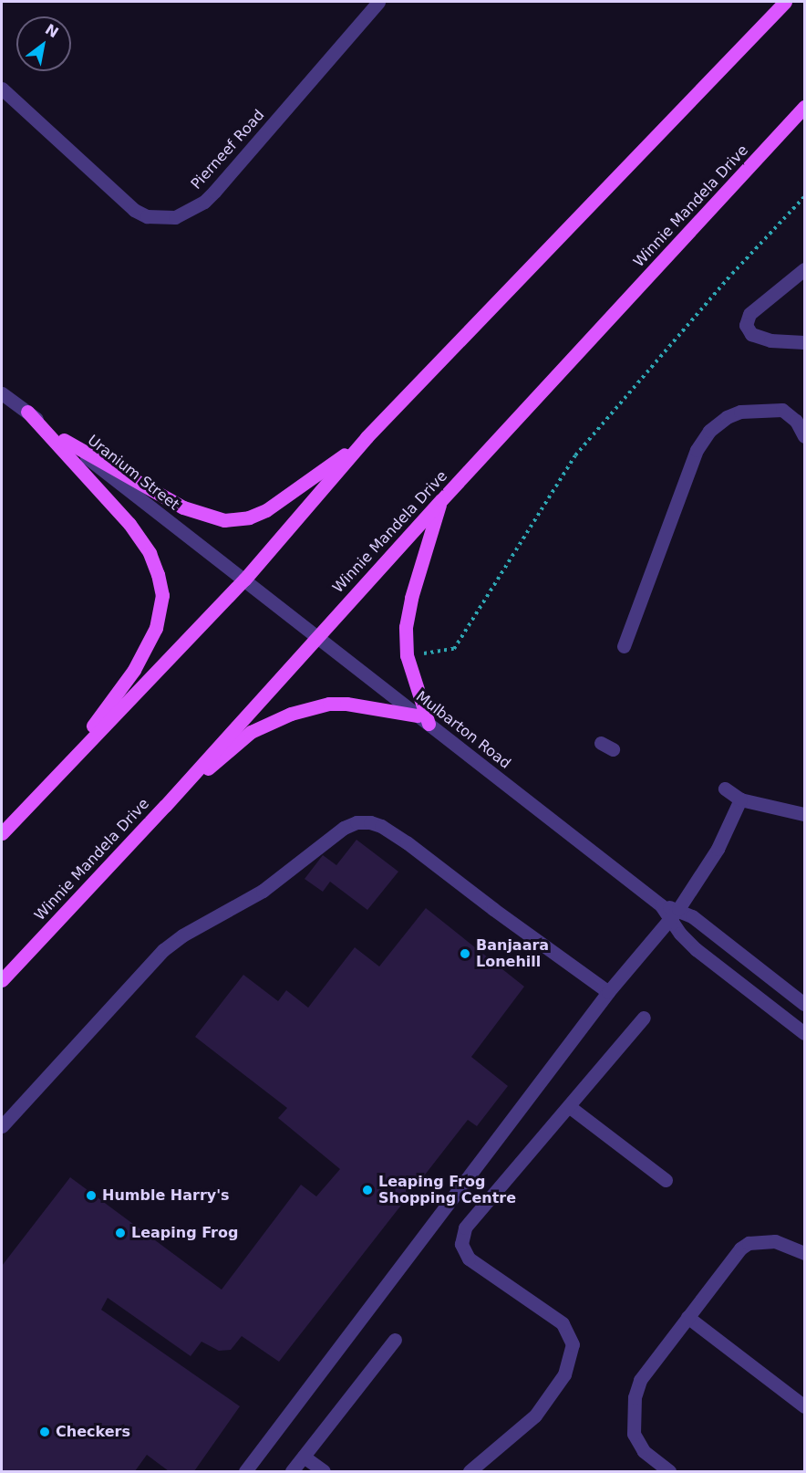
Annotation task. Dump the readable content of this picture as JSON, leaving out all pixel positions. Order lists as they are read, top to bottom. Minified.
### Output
{"streets":{"main road":["Winnie Mandela Drive"],"street":["Pierneef Road","Uranium Street","Mulbarton Road"]},"crossings":[["Winnie Mandela Drive","Mulbarton Road"],["Uranium Street","Mulbarton Road"]],"places":["Banjaara Lonehill","Leaping Frog Shopping Centre","Humble Harry's","Leaping Frog","Checkers"],"north":"top right"}
